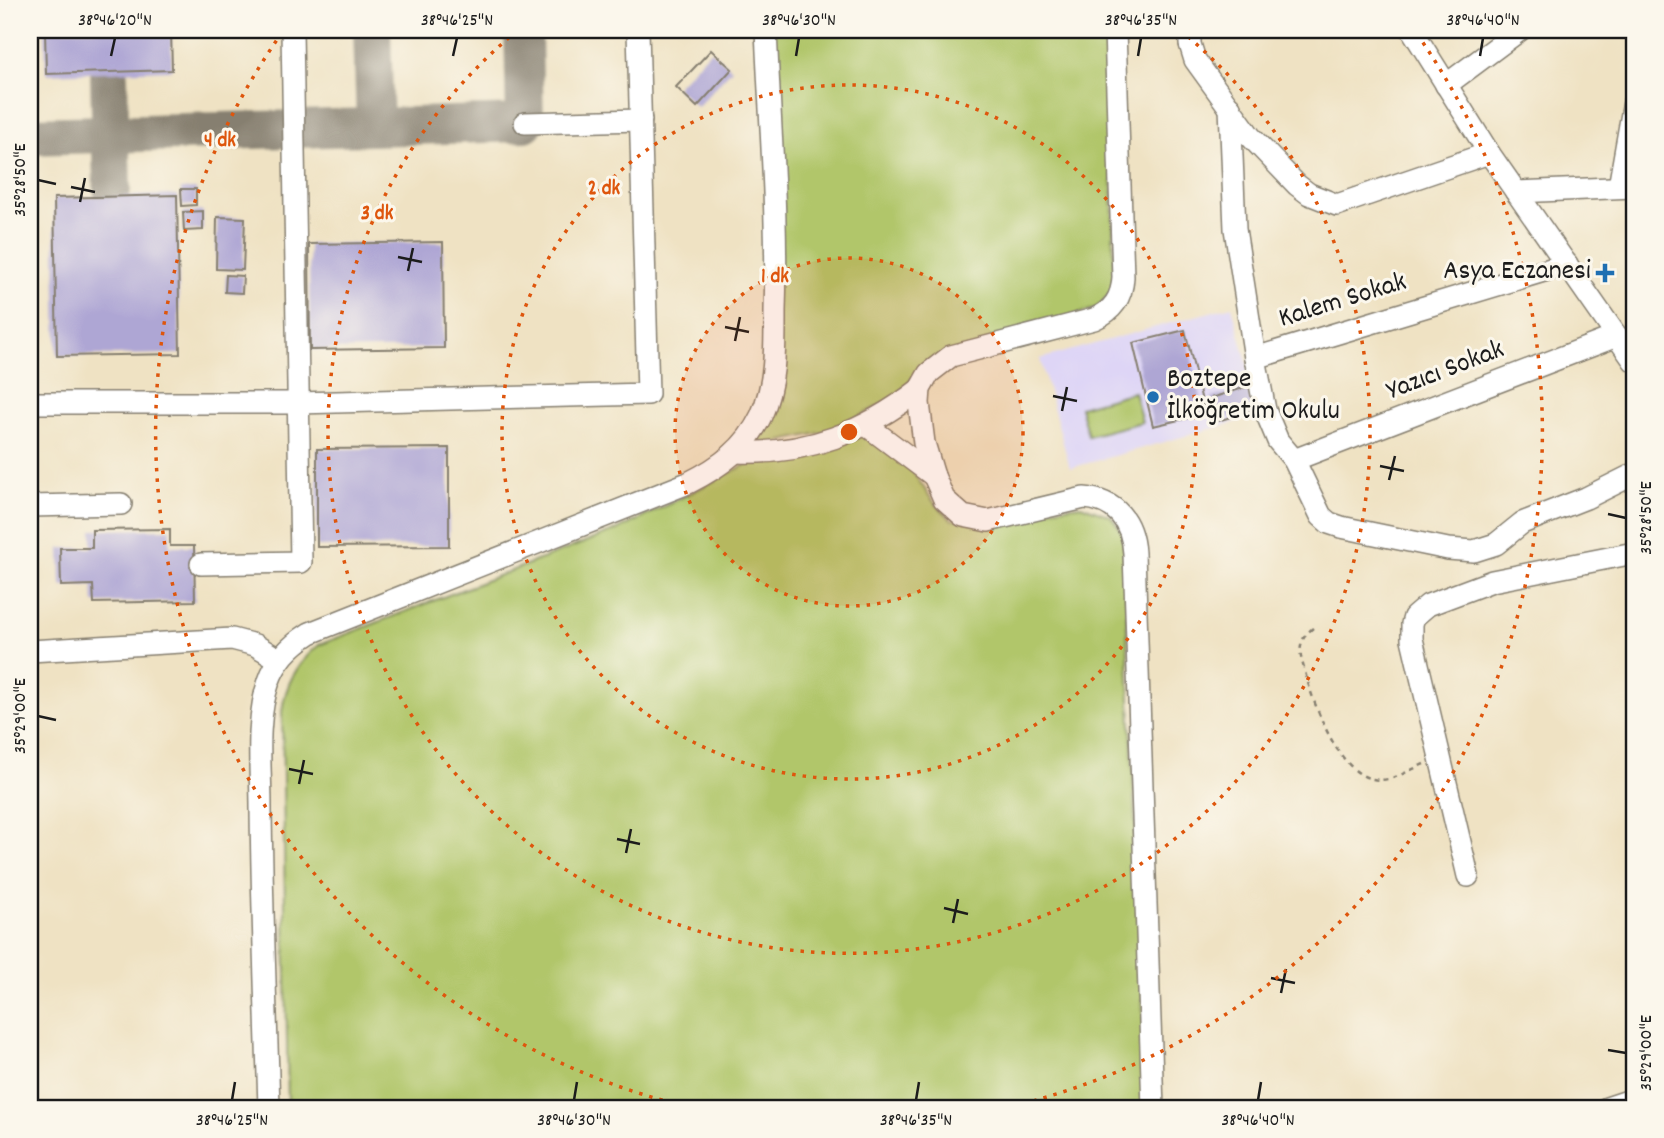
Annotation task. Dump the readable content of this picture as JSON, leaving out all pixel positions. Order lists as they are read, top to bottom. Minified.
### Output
{"streets":{"street":["Kalem Sokak","Yazıcı Sokak"]},"places":{"health":["Asya Eczanesi"],"other":["Boztepe İlköğretim Okulu"]},"coordinates":["38°46'20\"N","38°46'25\"N","38°46'30\"N","38°46'35\"N","38°46'40\"N","35°28'50\"E","35°29'00\"E"],"rings":["4 dk","2 dk","3 dk","1 dk"]}
